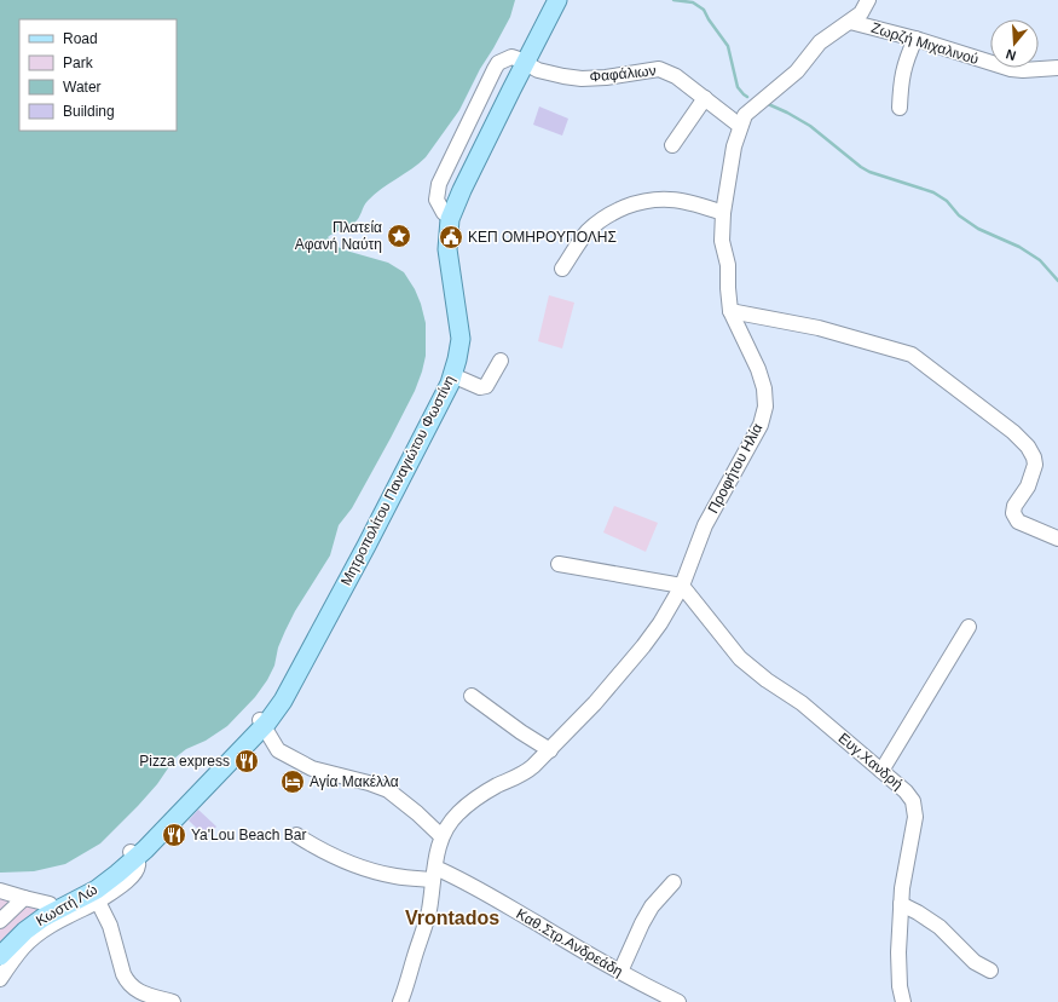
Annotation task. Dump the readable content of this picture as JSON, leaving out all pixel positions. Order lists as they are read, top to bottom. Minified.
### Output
{"streets":{"main road":["Μητροπολίτου Παναγιώτου Φωστίνη","Κωστή Λώ"],"street":["Ζωρζή Μιχαλινού","Φαφάλιων","Προφήτου Ηλία","Ευγ.Χανδρή","Καθ.Στρ.Ανδρεάδη"]},"crossings":[["Ζωρζή Μιχαλινού","Προφήτου Ηλία"],["Φαφάλιων","Προφήτου Ηλία"],["Φαφάλιων","Μητροπολίτου Παναγιώτου Φωστίνη"],["Προφήτου Ηλία","Ευγ.Χανδρή"],["Προφήτου Ηλία","Καθ.Στρ.Ανδρεάδη"],["Μητροπολίτου Παναγιώτου Φωστίνη","Κωστή Λώ"]],"districts":["Vrontados"],"places":{"place":["Πλατεία Αφανή Ναύτη"],"public building":["ΚΕΠ ΟΜΗΡΟΥΠΟΛΗΣ"],"restaurant":["Pizza express","Ya'Lou Beach Bar"],"hotel":["Αγία Μακέλλα"]},"legend":["Road","Park","Water","Building"],"north":"bottom"}
